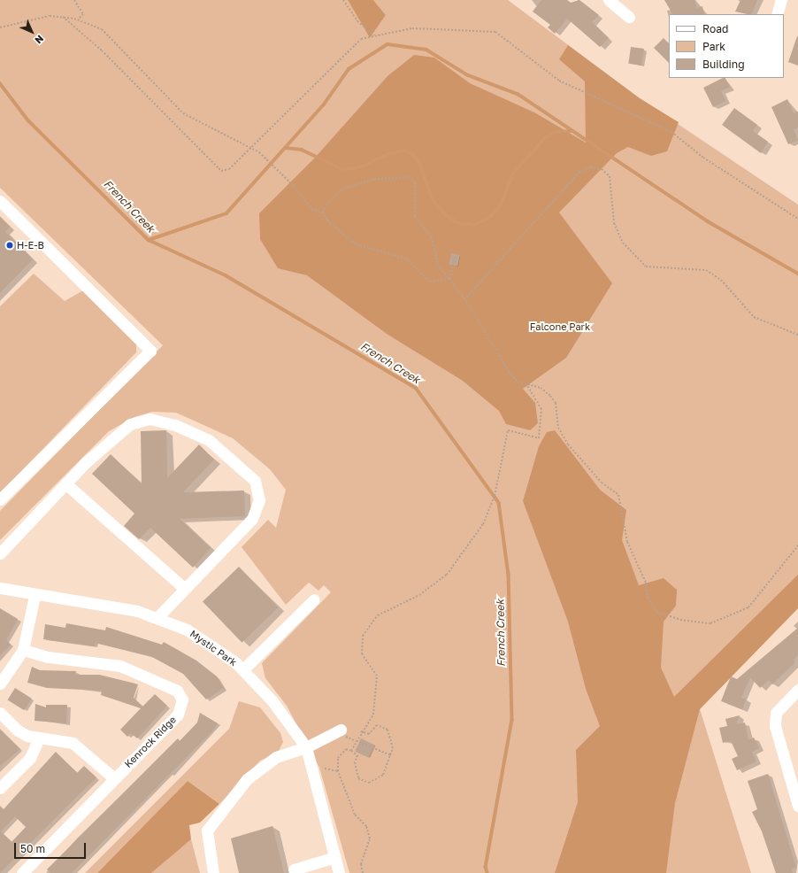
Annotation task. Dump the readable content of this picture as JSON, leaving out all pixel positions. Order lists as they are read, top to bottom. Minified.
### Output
{"streets":{"street":["Mystic Park","Kenrock Ridge"]},"water":["French Creek"],"parks":["Falcone Park"],"places":["H-E-B"],"legend":["Road","Park","Building"],"scale_bar":"50 m","north":"bottom right"}
